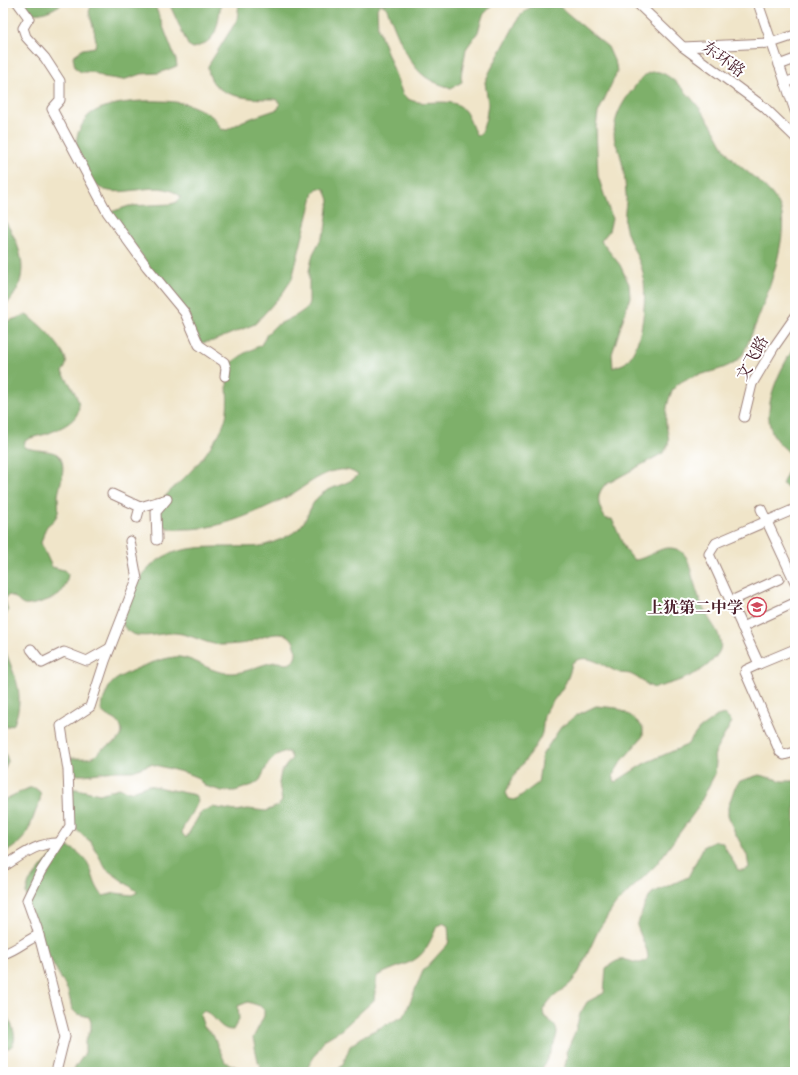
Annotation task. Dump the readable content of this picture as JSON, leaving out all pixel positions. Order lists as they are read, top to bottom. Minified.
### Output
{"streets":{"street":["东环路","文飞路"]},"places":{"school or university":["上犹第二中学"]}}
